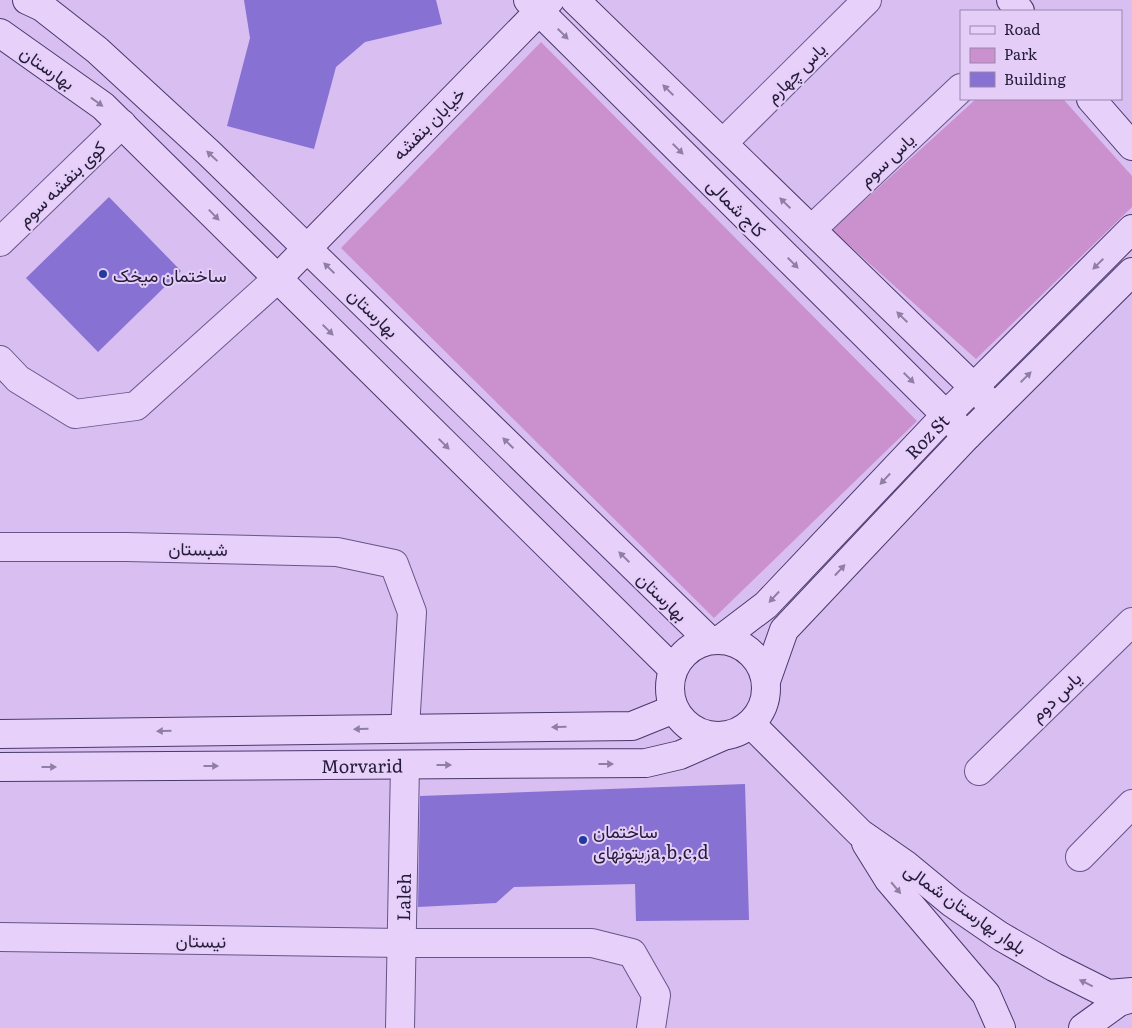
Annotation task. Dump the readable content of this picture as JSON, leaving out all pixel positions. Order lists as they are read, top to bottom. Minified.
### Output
{"streets":{"street":["بهارستان","یاس چهارم","خیابان بنفشه","یاس سوم","کوی بنفشه سوم","کاج شمالی","Roz St","شبستان","یاس دوم","Morvarid","Laleh","بلوار بهارستان شمالی","نیستان"]},"crossings":[["بهارستان","خیابان بنفشه"],["بهارستان","کوی بنفشه سوم"],["بهارستان","Roz St"],["بهارستان","Morvarid"],["بهارستان","بلوار بهارستان شمالی"],["یاس چهارم","کاج شمالی"],["خیابان بنفشه","کاج شمالی"],["یاس سوم","کاج شمالی"],["کاج شمالی","Roz St"],["Roz St","Morvarid"],["Roz St","بلوار بهارستان شمالی"],["شبستان","Laleh"],["Morvarid","Laleh"],["Morvarid","بلوار بهارستان شمالی"],["Laleh","نیستان"]],"places":["ساختمان میخک","ساختمان زیتونهایa,b,c,d"],"legend":["Road","Park","Building"]}
